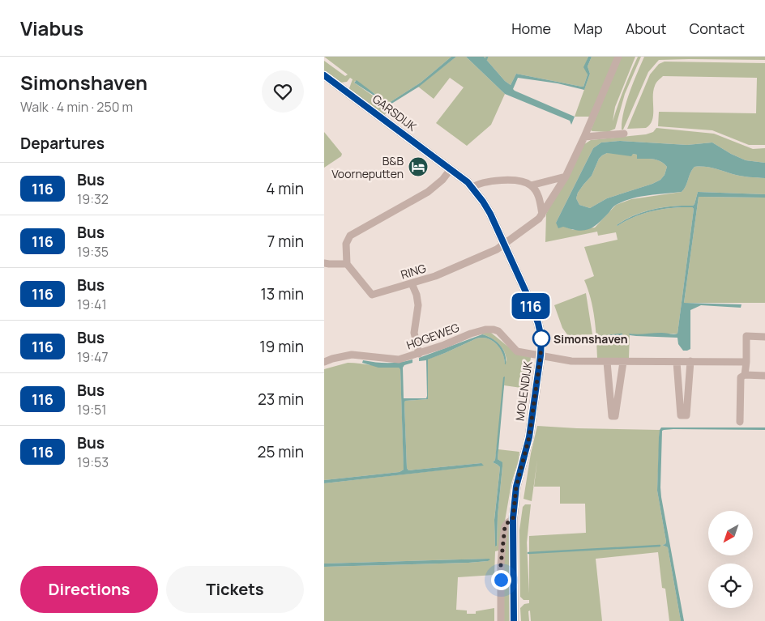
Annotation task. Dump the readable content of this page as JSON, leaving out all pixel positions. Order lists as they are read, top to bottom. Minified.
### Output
{"streets":{"main road":["GARSDIJK","MOLENDIJK"],"street":["RING","HOGEWEG"]},"crossings":[["GARSDIJK","MOLENDIJK"],["RING","MOLENDIJK"],["HOGEWEG","MOLENDIJK"]],"places":{"hotel":["B&B Voorneputten"],"other":["Simonshaven"]},"lines":["bus line 116"],"north":"bottom left","page":{"header":"Viabus","nav":["Home","Map","About","Contact"],"heading":[["Simonshaven","Walk · 4 min · 250 m"],"Departures"],"on_map":"116","list":[{"mark":"116","name":"Bus","note":"19:32","value":"4 min"},{"mark":"116","name":"Bus","note":"19:35","value":"7 min"},{"mark":"116","name":"Bus","note":"19:41","value":"13 min"},{"mark":"116","name":"Bus","note":"19:47","value":"19 min"},{"mark":"116","name":"Bus","note":"19:51","value":"23 min"},{"mark":"116","name":"Bus","note":"19:53","value":"25 min"}],"buttons":["Directions","Tickets"]}}
